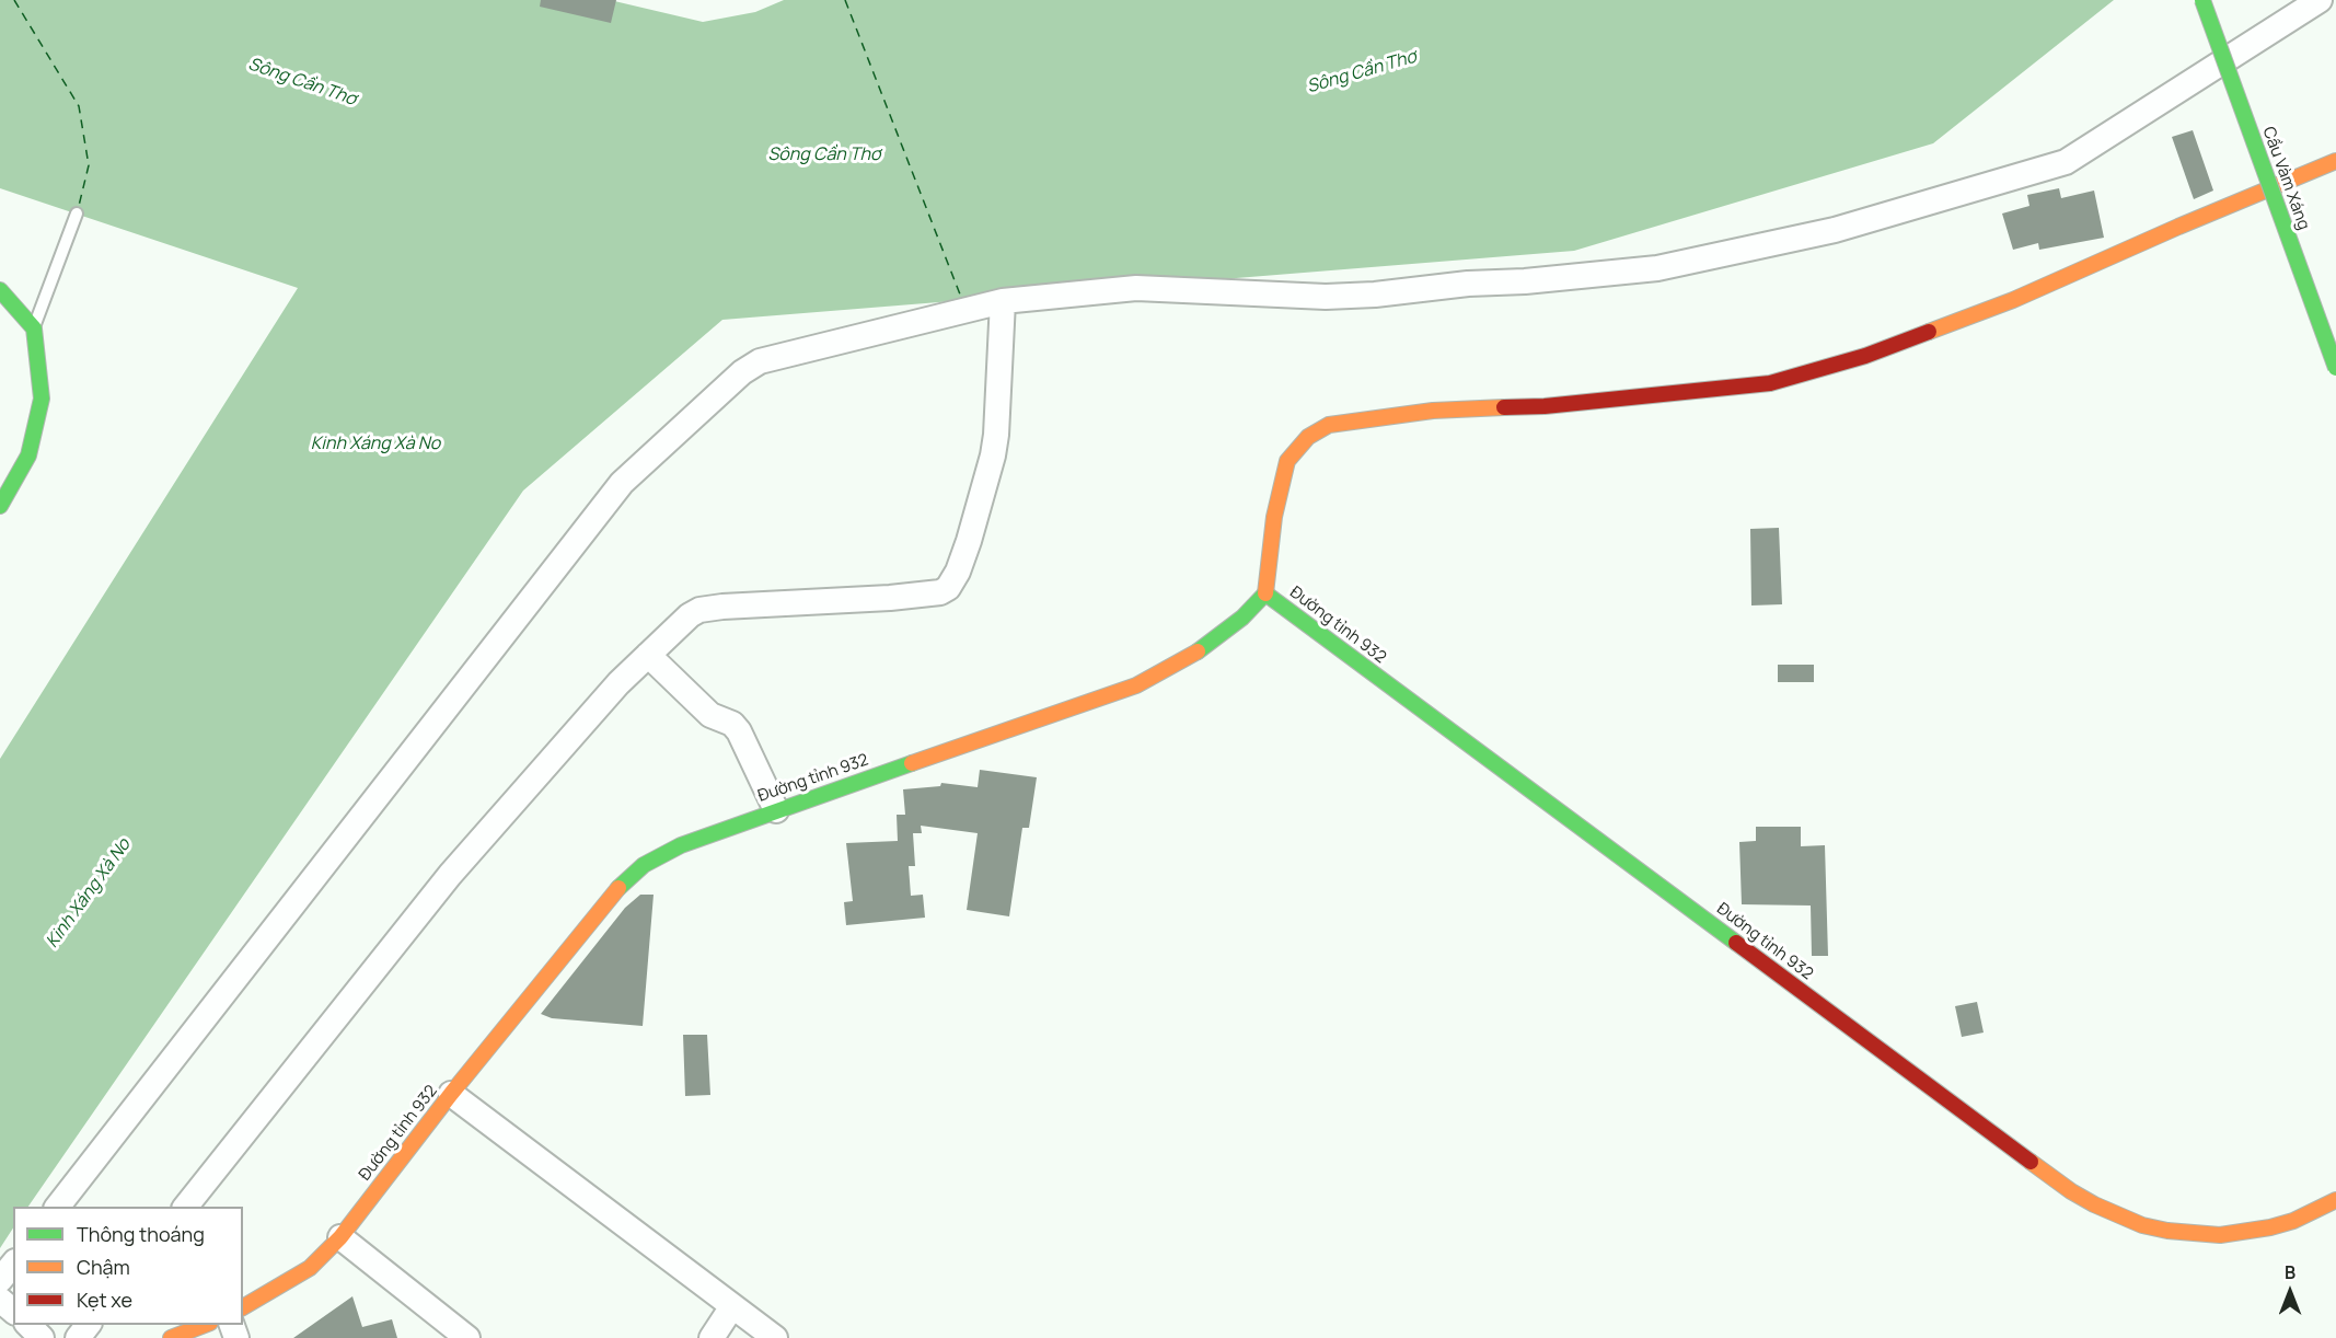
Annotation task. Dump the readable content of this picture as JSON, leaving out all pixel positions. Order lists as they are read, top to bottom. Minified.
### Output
{"streets":{"main road":["Cầu Vàm Xáng","Đường tỉnh 932"]},"water":["Sông Cần Thơ","Kinh Xáng Xà No"],"legend":["Thông thoáng","Chậm","Kẹt xe"],"north":"top"}
